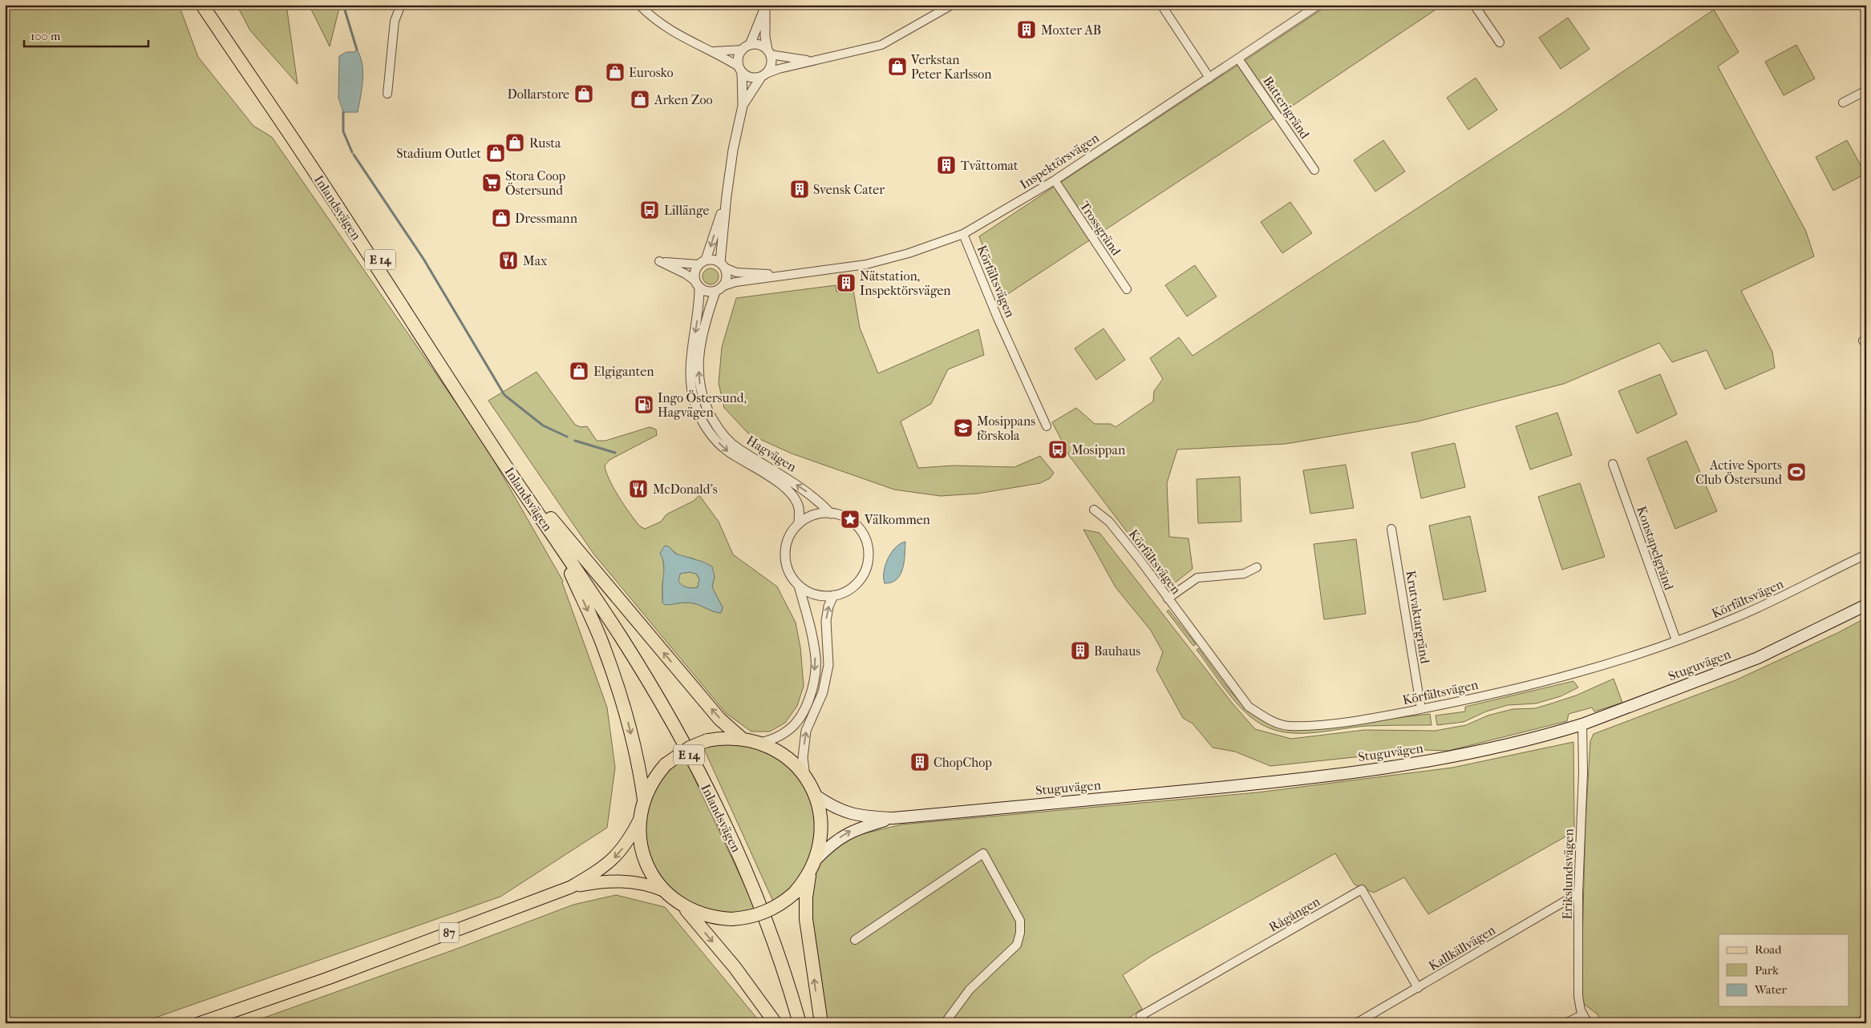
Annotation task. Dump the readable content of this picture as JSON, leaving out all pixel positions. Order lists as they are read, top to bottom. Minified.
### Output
{"streets":{"highway":["Inlandsvägen","E 14"],"main road":["Stuguvägen","87"],"street":["Batterigränd","Inspektörsvägen","Trossgränd","Körfältsvägen","Hagvägen","Konstapelgränd","Krutvaktargränd","Erikslundsvägen","Rågången","Kallkällvägen"]},"crossings":[["Batterigränd","Inspektörsvägen"],["Inspektörsvägen","Trossgränd"],["Inspektörsvägen","Körfältsvägen"],["Inspektörsvägen","Hagvägen"],["Körfältsvägen","Konstapelgränd"],["Körfältsvägen","Krutvaktargränd"],["Stuguvägen","Erikslundsvägen"],["Erikslundsvägen","Kallkällvägen"],["Rågången","Kallkällvägen"]],"places":{"building":["Moxter AB","Tvättomat","Svensk Cater","Nätstation, Inspektörsvägen","Bauhaus","ChopChop"],"shop":["Verkstan Peter Karlsson","Eurosko","Dollarstore","Arken Zoo","Rusta","Stadium Outlet","Dressmann","Elgiganten"],"supermarket":["Stora Coop Östersund"],"bus stop":["Lillänge","Mosippan"],"restaurant":["Max","McDonald's"],"fuel station":["Ingo Östersund, Hagvägen"],"school or university":["Mosippans förskola"],"sports":["Active Sports Club Östersund"],"place":["Välkommen"]},"legend":["Road","Park","Water"],"scale_bar":"100 m"}
